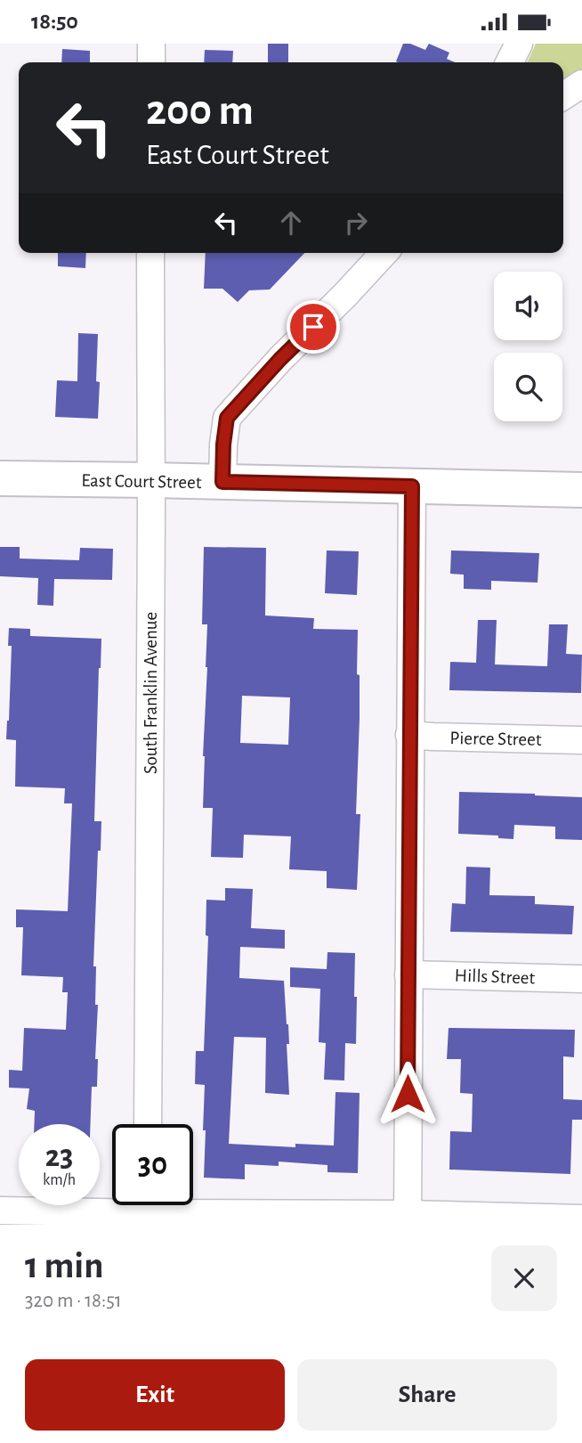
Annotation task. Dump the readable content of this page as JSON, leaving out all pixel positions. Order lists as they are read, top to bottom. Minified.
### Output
{"streets":{"main road":["East Court Street"],"street":["South Franklin Avenue","Pierce Street","Hills Street"]},"crossings":[["East Court Street","South Franklin Avenue"]],"page":{"status":"18:50","turn":["200 m","East Court Street"],"speed":"23 km/h","limit":"30","heading":["1 min","320 m · 18:51"],"buttons":["Exit","Share"]}}
